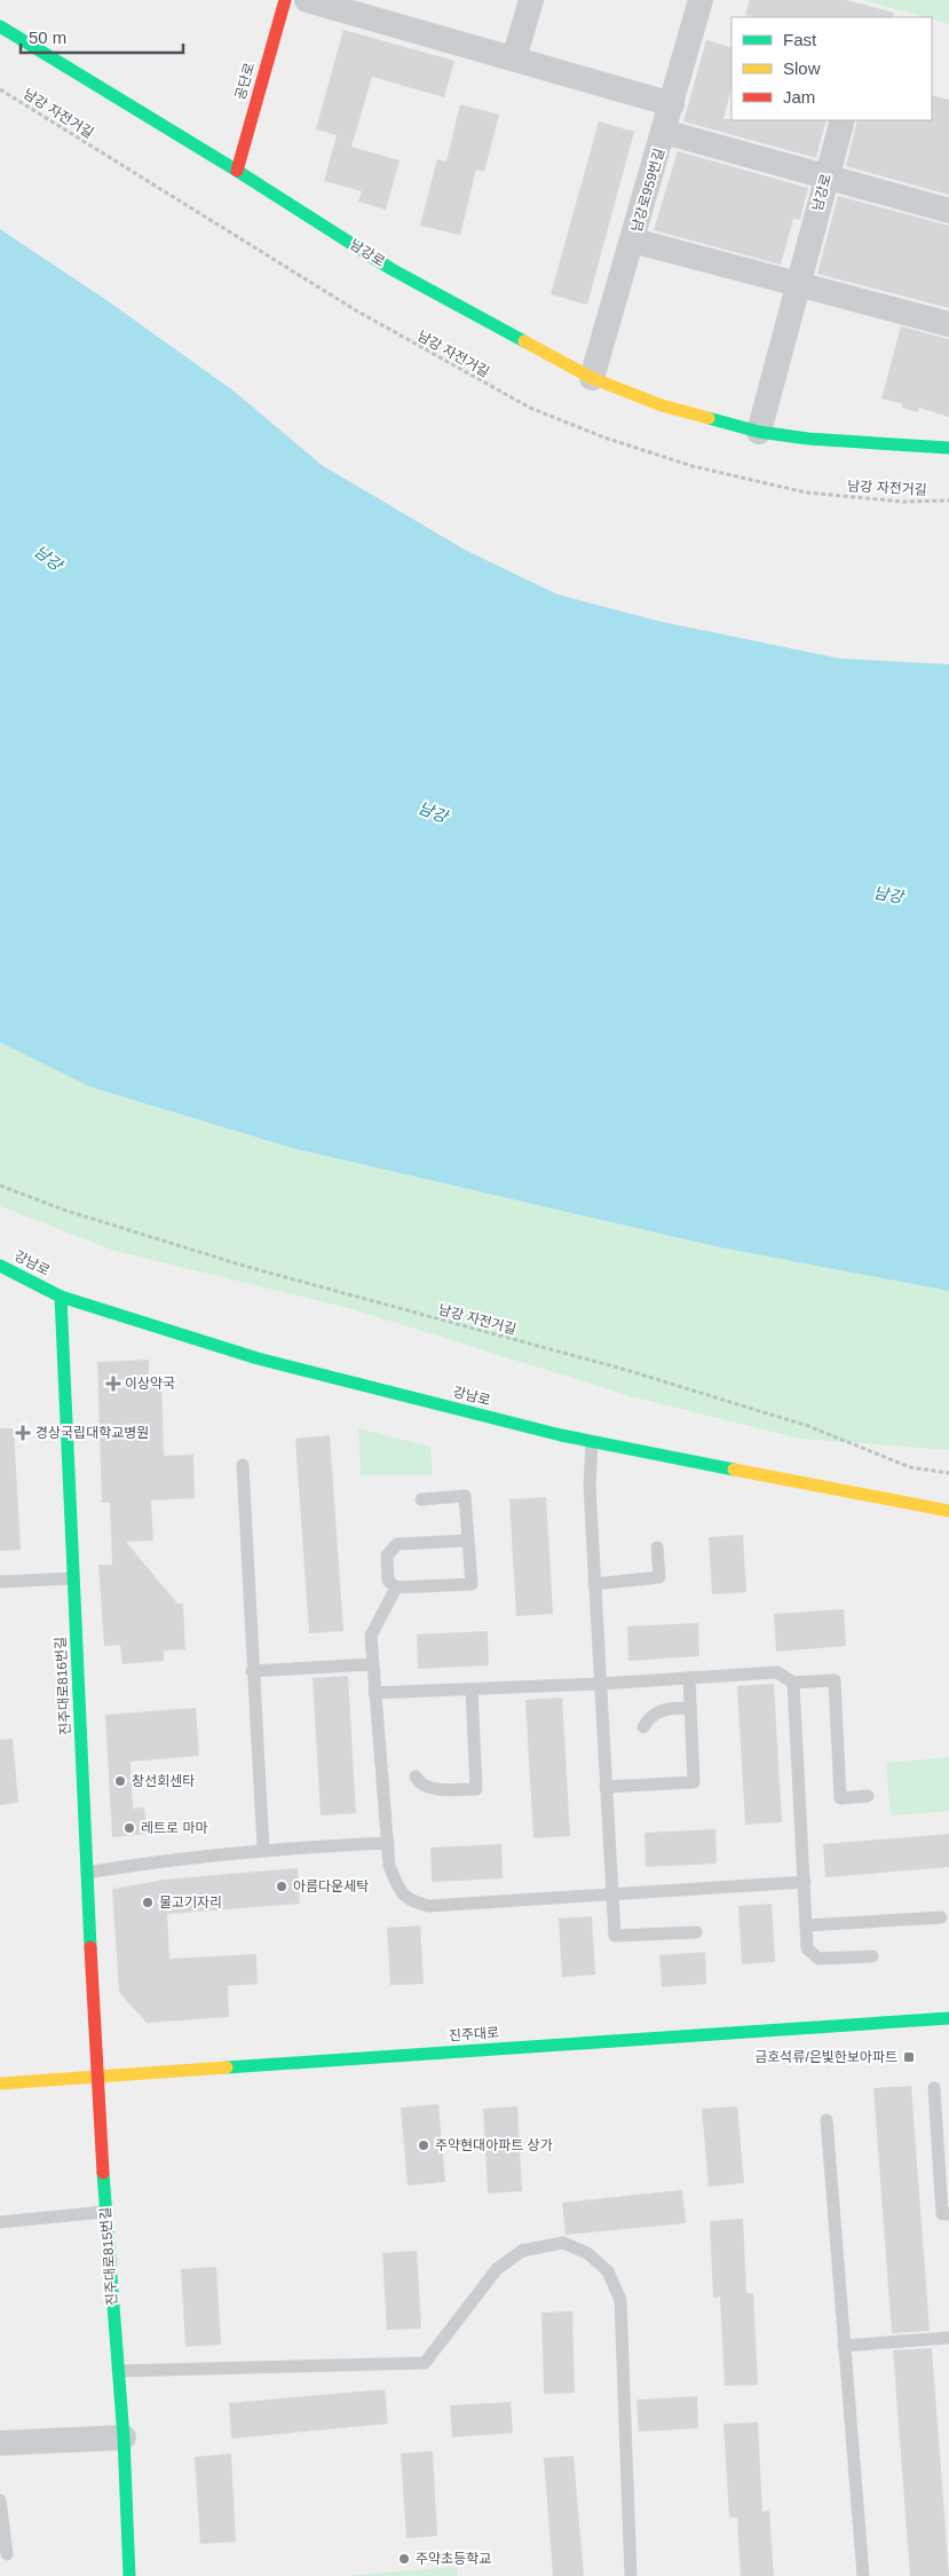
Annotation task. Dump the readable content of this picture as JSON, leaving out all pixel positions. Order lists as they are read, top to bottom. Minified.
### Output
{"streets":{"street":["공단로","남강로959번길","남강로","강남로","진주대로816번길","진주대로","진주대로815번길"],"path":["남강 자전거길"]},"crossings":[["공단로","남강로"],["남강로959번길","남강로"],["강남로","진주대로816번길"],["진주대로816번길","진주대로"],["진주대로816번길","진주대로815번길"],["진주대로","진주대로815번길"]],"water":["남강"],"places":{"health":["이상약국","경상국립대학교병원"],"other":["창선회센타","레트로 마마","아름다운세탁","물고기자리","주약현대아파트 상가","주약초등학교"],"transit":["금호석류/은빛한보아파트"]},"legend":["Fast","Slow","Jam"],"scale_bar":"50 m"}
